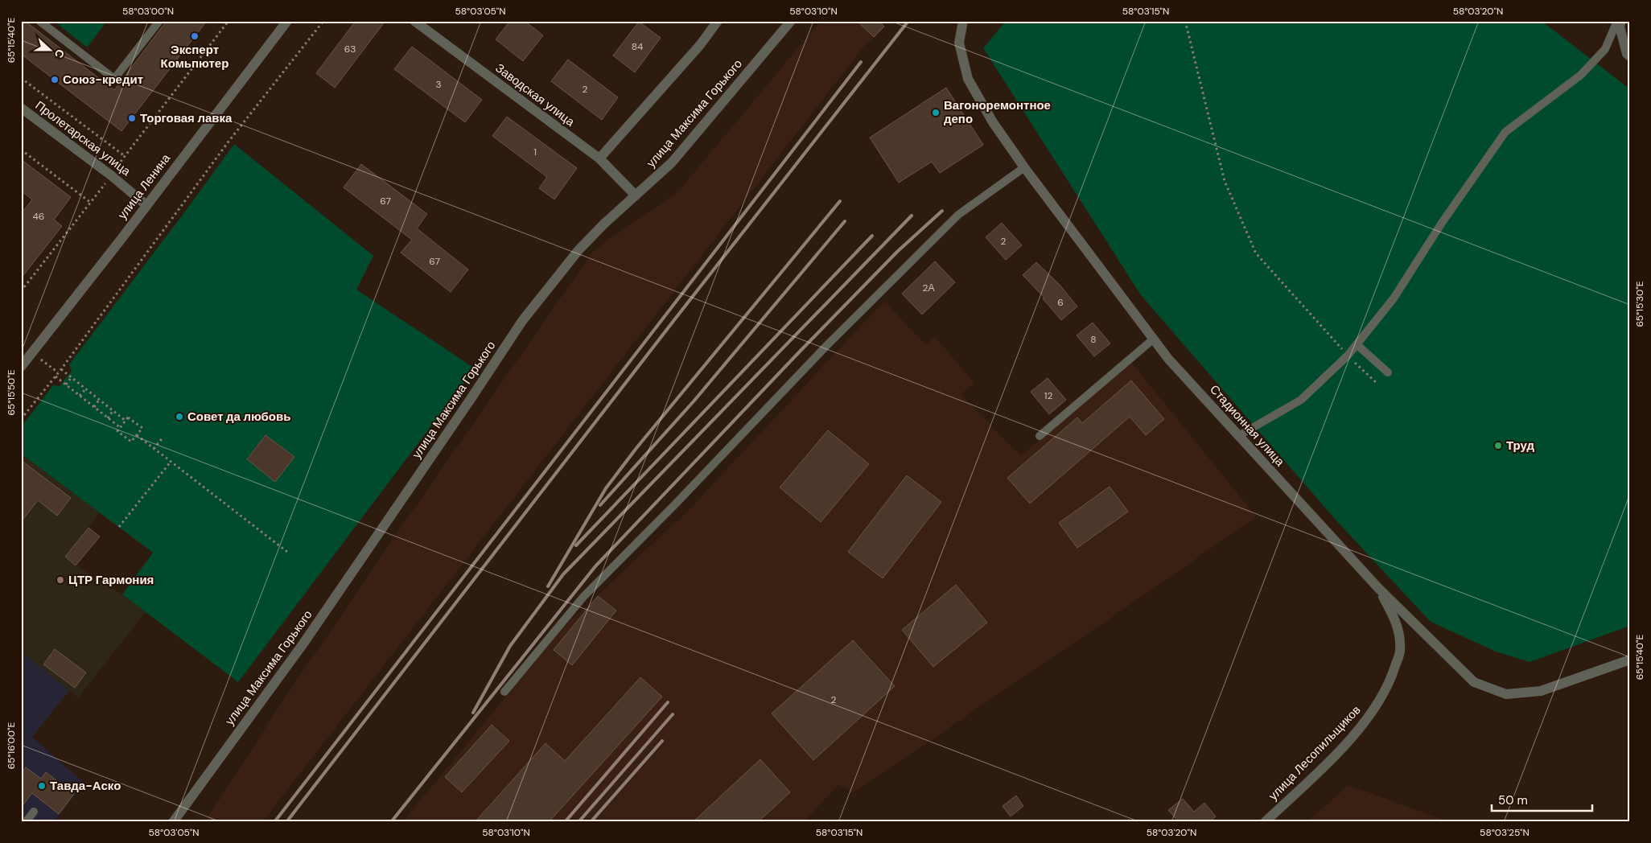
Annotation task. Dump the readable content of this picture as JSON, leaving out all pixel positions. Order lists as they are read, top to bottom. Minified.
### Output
{"streets":{"street":["Заводская улица","улица Максима Горького","Пролетарская улица","улица Ленина","Стадионная улица","улица Лесопильщиков"]},"crossings":[["Заводская улица","улица Максима Горького"],["Пролетарская улица","улица Ленина"],["Стадионная улица","улица Лесопильщиков"]],"places":["Эксперт Комьпютер","Союз-кредит","Вагоноремонтное депо","Торговая лавка","Совет да любовь","Труд","ЦТР Гармония","Тавда-Аско"],"house_numbers":["84","63","3","2","1","67","46","2","67","2А","6","8","12","2"],"scale_bar":"50 m","north":"right","coordinates":["58°03'00\"N","58°03'05\"N","58°03'10\"N","58°03'15\"N","58°03'20\"N","65°15'40\"E","65°15'30\"E","65°15'50\"E","65°16'00\"E","58°03'25\"N"]}
